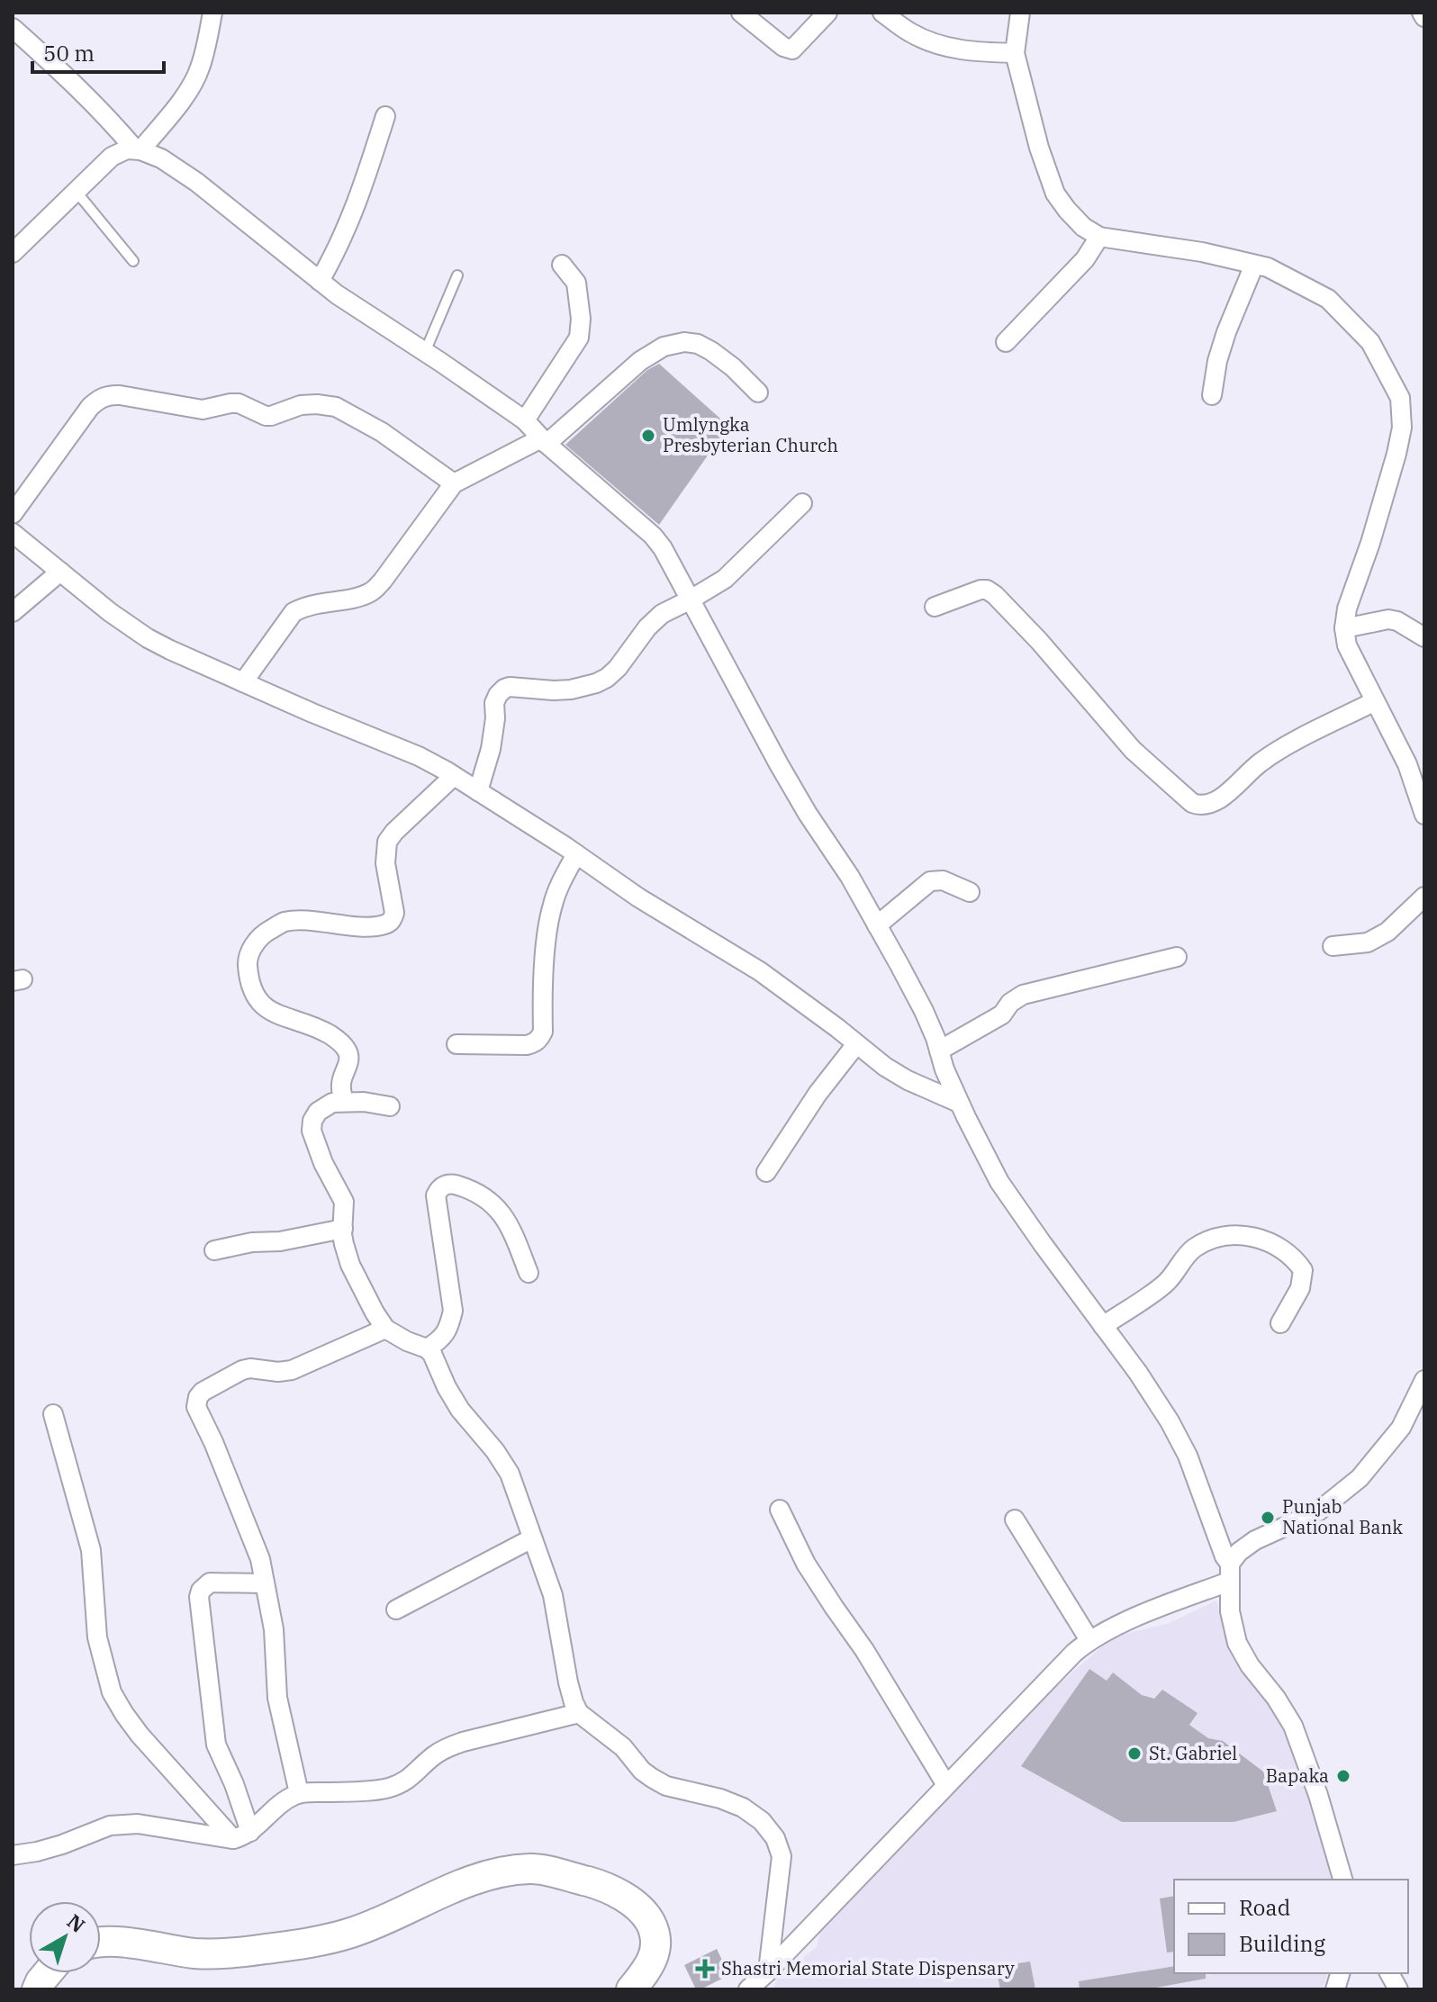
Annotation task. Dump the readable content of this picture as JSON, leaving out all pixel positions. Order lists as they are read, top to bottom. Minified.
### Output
{"places":{"other":["Umlyngka Presbyterian Church","Punjab National Bank","St. Gabriel","Bapaka"],"health":["Shastri Memorial State Dispensary"]},"legend":["Road","Building"],"scale_bar":"50 m","north":"top right"}
